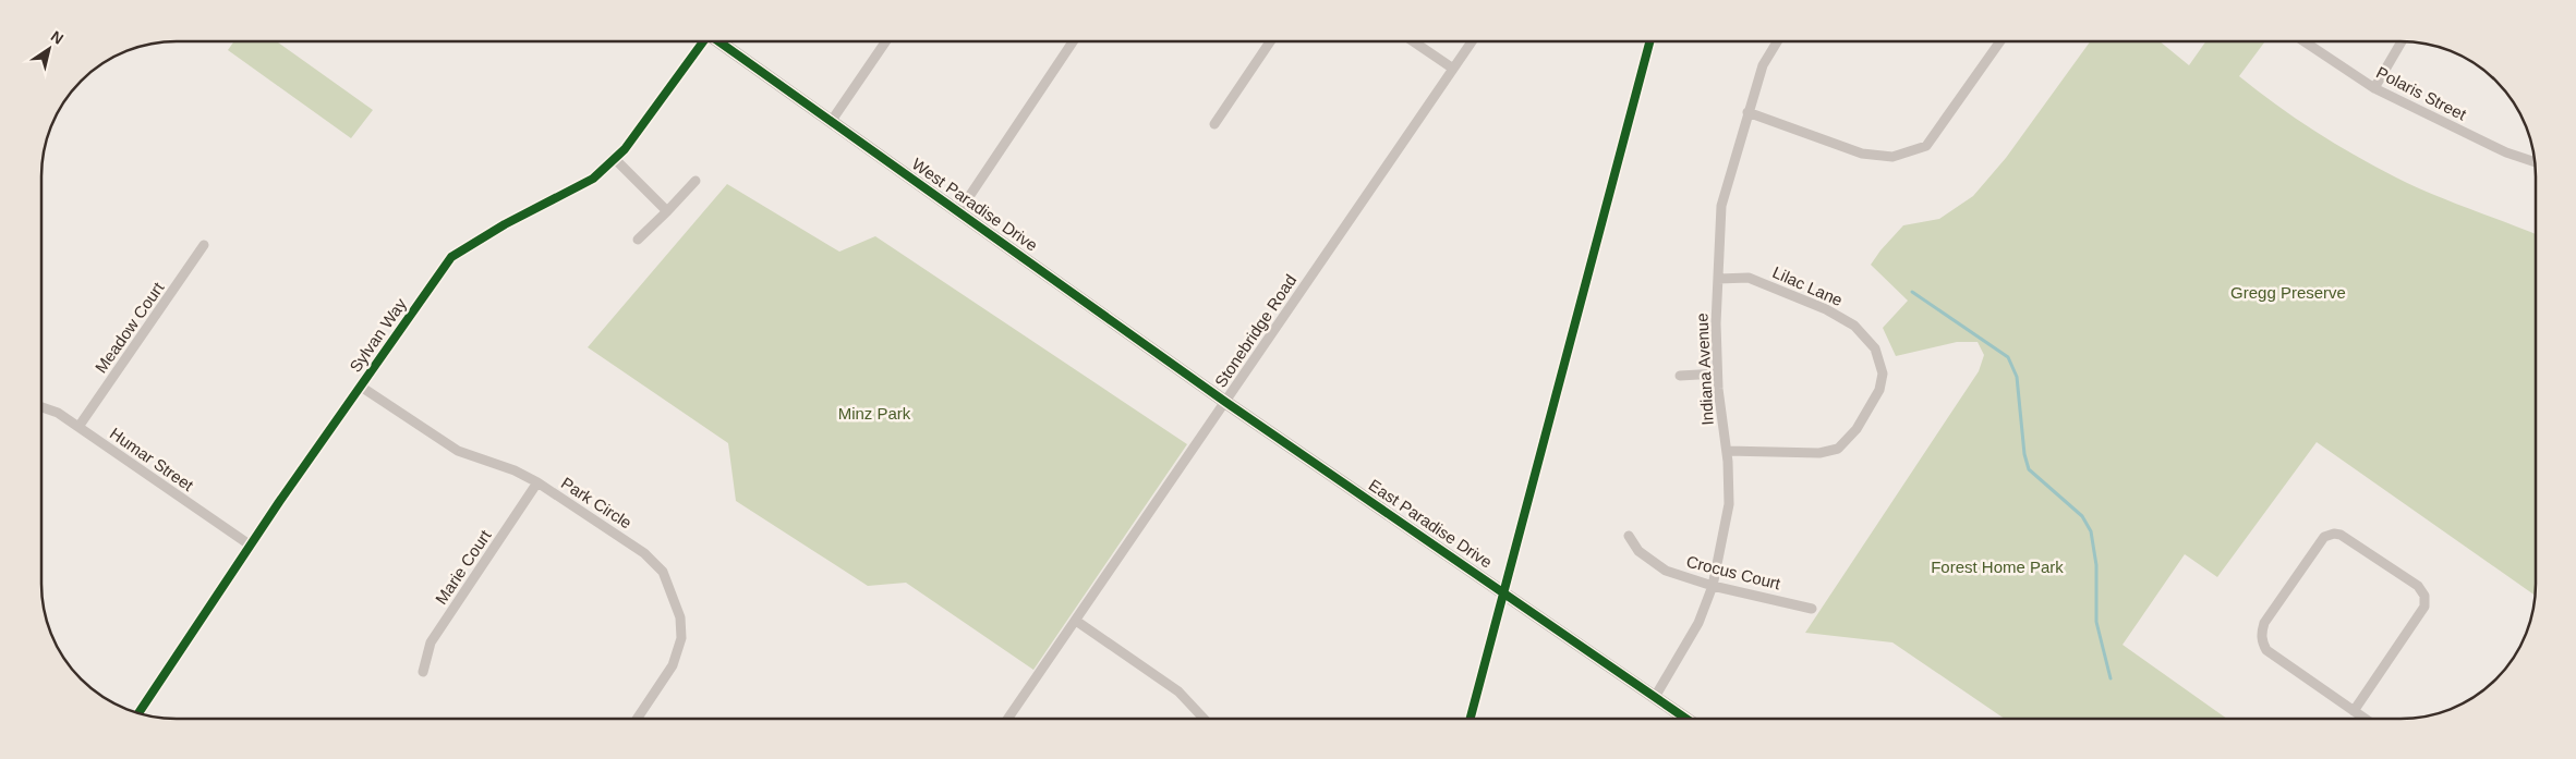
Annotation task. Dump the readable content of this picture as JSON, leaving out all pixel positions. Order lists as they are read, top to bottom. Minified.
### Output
{"streets":{"street":["Polaris Street","West Paradise Drive","Lilac Lane","Meadow Court","Stonebridge Road","Sylvan Way","Indiana Avenue","Humar Street","Park Circle","East Paradise Drive","Marie Court","Crocus Court"]},"crossings":[["West Paradise Drive","Stonebridge Road"],["West Paradise Drive","East Paradise Drive"],["Lilac Lane","Indiana Avenue"],["Meadow Court","Humar Street"],["Stonebridge Road","East Paradise Drive"],["Sylvan Way","Humar Street"],["Sylvan Way","Park Circle"],["Indiana Avenue","East Paradise Drive"],["Indiana Avenue","Crocus Court"],["Park Circle","Marie Court"]],"parks":["Gregg Preserve","Minz Park","Forest Home Park"],"north":"top right"}
